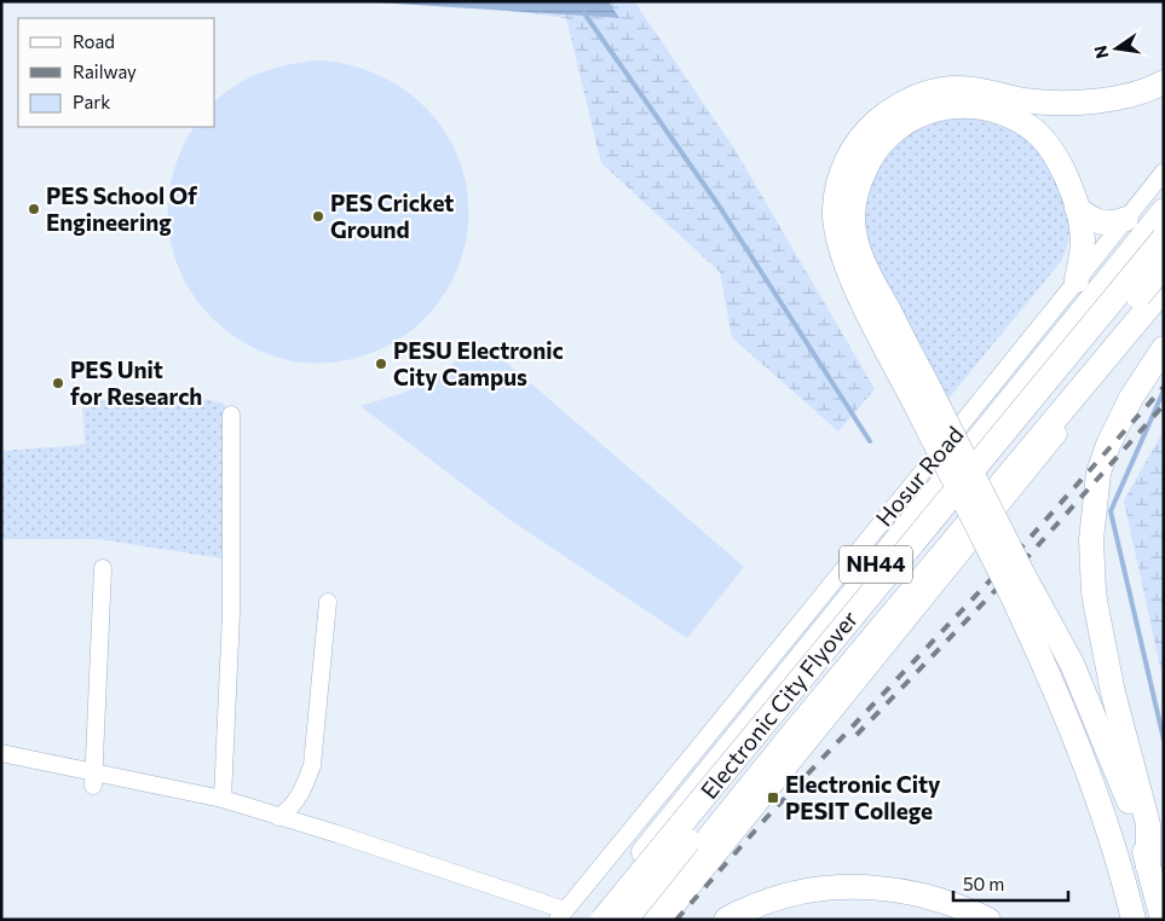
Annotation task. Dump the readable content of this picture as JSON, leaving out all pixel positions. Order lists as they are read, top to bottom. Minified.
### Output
{"streets":{"highway":["Hosur Road","NH44","Electronic City Flyover"]},"places":{"other":["PES School Of Engineering","PES Cricket Ground","PESU Electronic City Campus","PES Unit for Research"],"transit":["Electronic City PESIT College"]},"legend":["Road","Railway","Park"],"scale_bar":"50 m","north":"left"}
